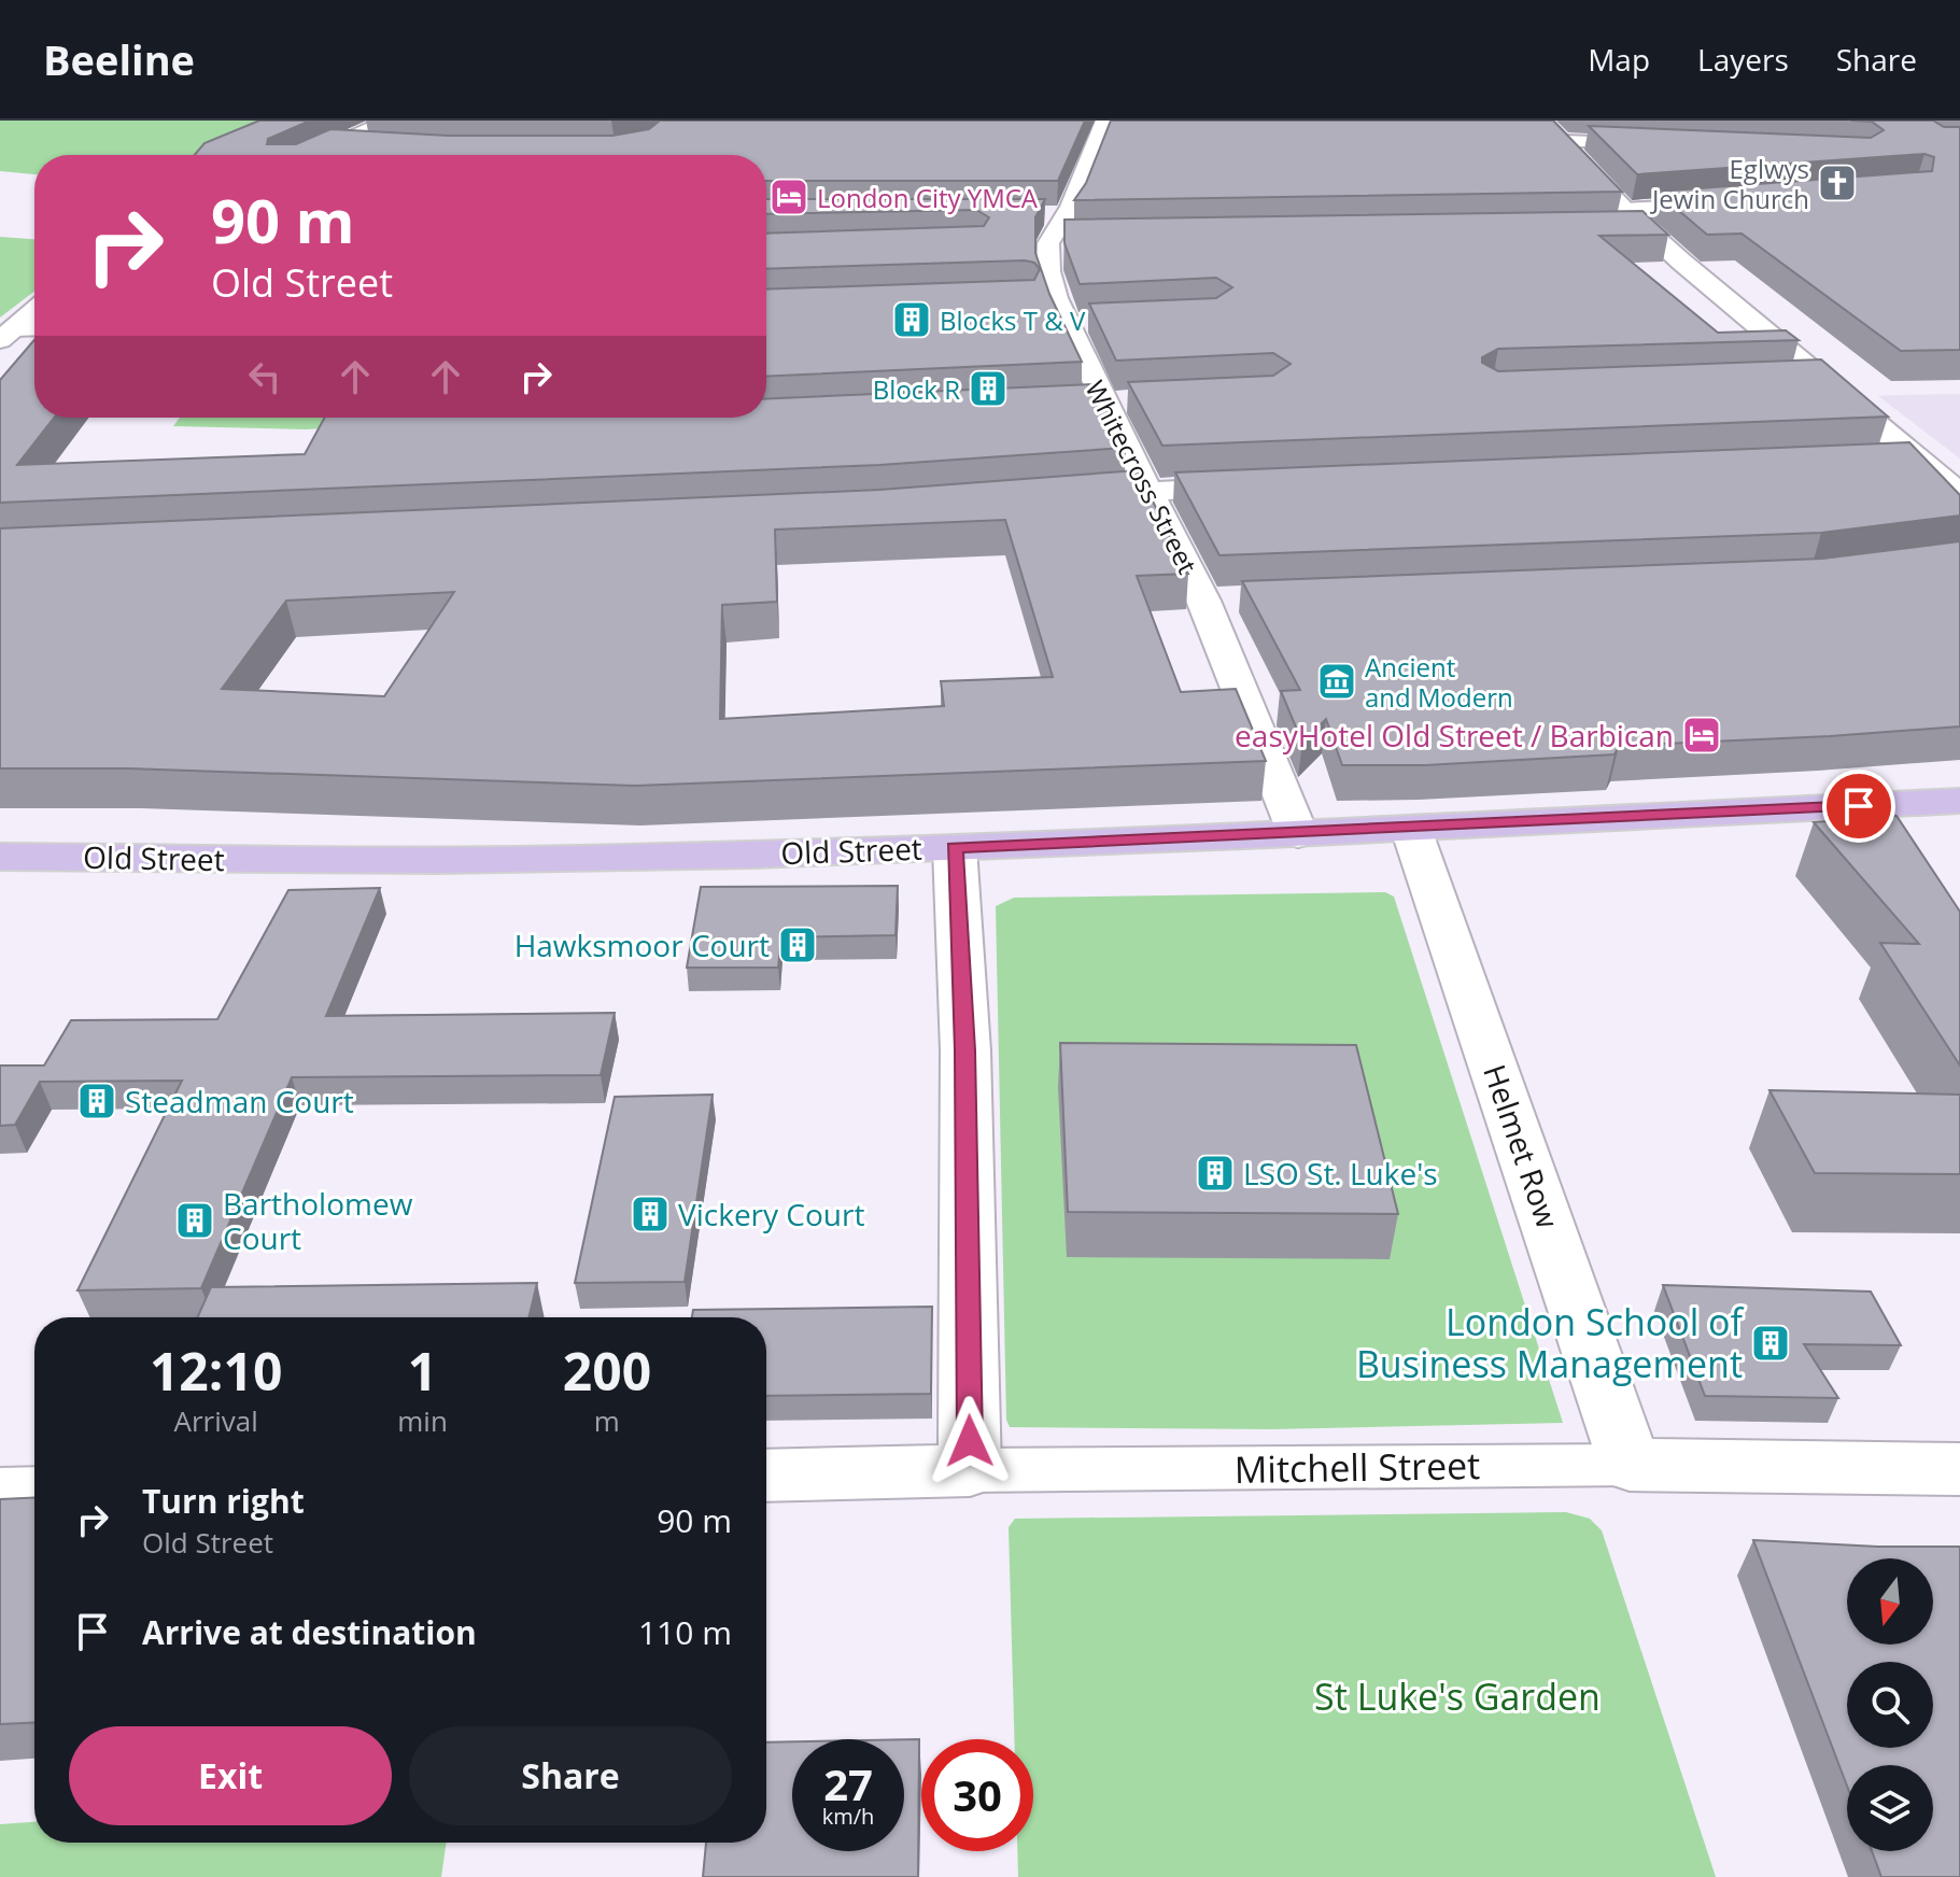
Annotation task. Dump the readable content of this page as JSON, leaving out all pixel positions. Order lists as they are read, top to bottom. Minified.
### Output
{"streets":{"main road":["Old Street"],"street":["Whitecross Street","Helmet Row","Mitchell Street"]},"crossings":[["Whitecross Street","Old Street"],["Old Street","Helmet Row"],["Helmet Row","Mitchell Street"]],"parks":["St Luke's Garden"],"places":{"church":["Eglwys Jewin Church"],"hotel":["London City YMCA","easyHotel Old Street / Barbican"],"building":["Blocks T & V","Block R","Hawksmoor Court","Steadman Court","LSO St. Luke's","Vickery Court","Bartholomew Court","London School of Business Management"],"museum":["Ancient and Modern"]},"north":"bottom","page":{"header":"Beeline","nav":["Map","Layers","Share"],"turn":["90 m","Old Street"],"eta":["12:10","Arrival","1","min","200","m"],"list":[{"name":"Turn right","note":"Old Street","value":"90 m"},{"name":"Arrive at destination","value":"110 m"}],"buttons":["Exit","Share"],"speed":"27 km/h","limit":"30"}}
